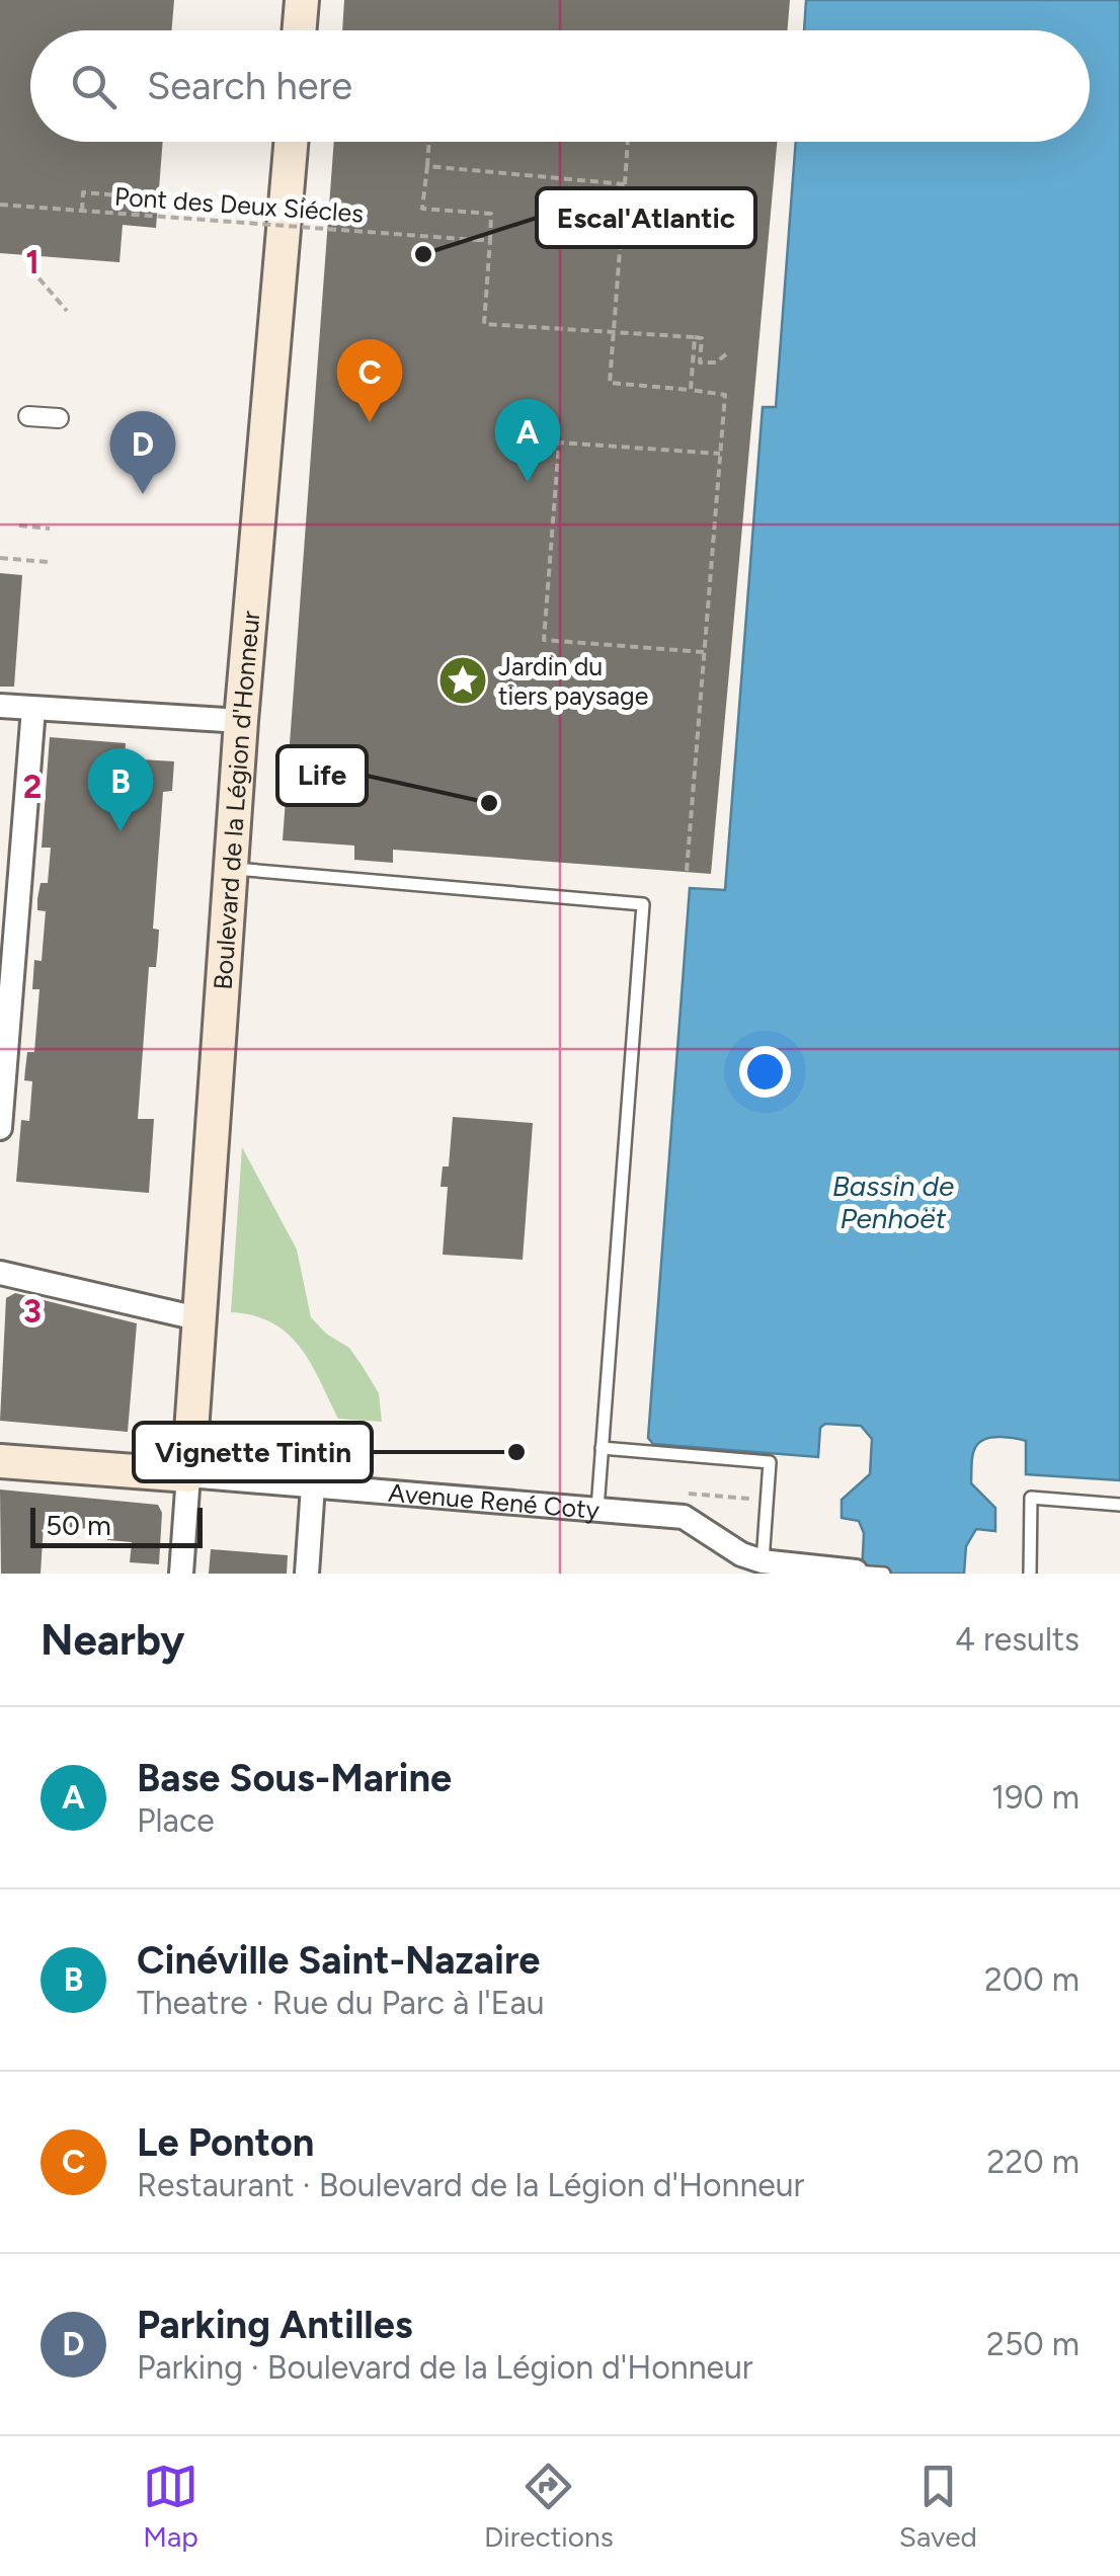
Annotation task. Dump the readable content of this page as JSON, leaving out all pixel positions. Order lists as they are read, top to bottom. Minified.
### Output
{"streets":{"main road":["Boulevard de la Légion d'Honneur","Avenue René Coty"],"path":["Pont des Deux Siécles"]},"crossings":[["Boulevard de la Légion d'Honneur","Avenue René Coty"]],"water":["Bassin de Penhoët"],"places":{"other":["Escal'Atlantic","Life","Vignette Tintin"],"place":["Jardin du tiers paysage"]},"scale_bar":"50 m","page":{"search":"Search here","pins":["C","A","D","B"],"scale":"50 m","heading":["Nearby","4 results"],"list":[{"mark":"A","name":"Base Sous-Marine","note":"Place","value":"190 m"},{"mark":"B","name":"Cinéville Saint-Nazaire","note":"Theatre · Rue du Parc à l'Eau","value":"200 m"},{"mark":"C","name":"Le Ponton","note":"Restaurant · Boulevard de la Légion d'Honneur","value":"220 m"},{"mark":"D","name":"Parking Antilles","note":"Parking · Boulevard de la Légion d'Honneur","value":"250 m"}],"nav":["Map","Directions","Saved"]},"grid":{"rows":["1","2","3"]}}
